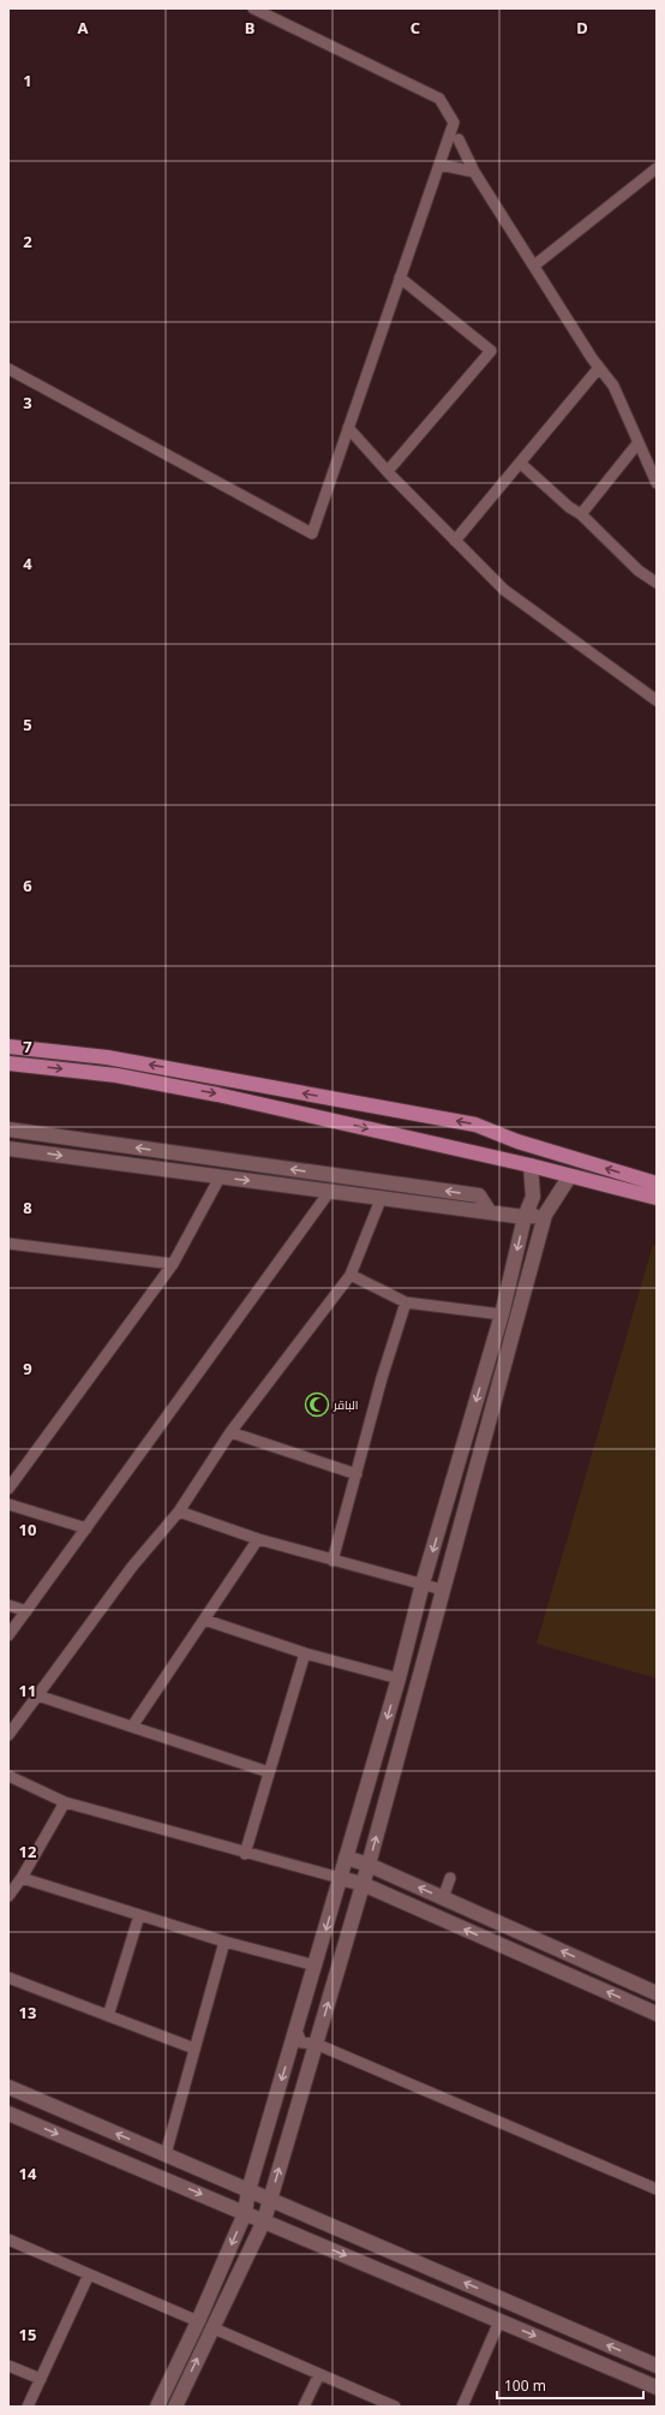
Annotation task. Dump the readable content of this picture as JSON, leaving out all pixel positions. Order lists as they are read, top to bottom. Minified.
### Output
{"places":{"mosque":["الباقر"]},"scale_bar":"100 m","grid":{"columns":["A","B","C","D"],"rows":["1","2","3","4","5","6","7","8","9","10","11","12","13","14","15"]}}
